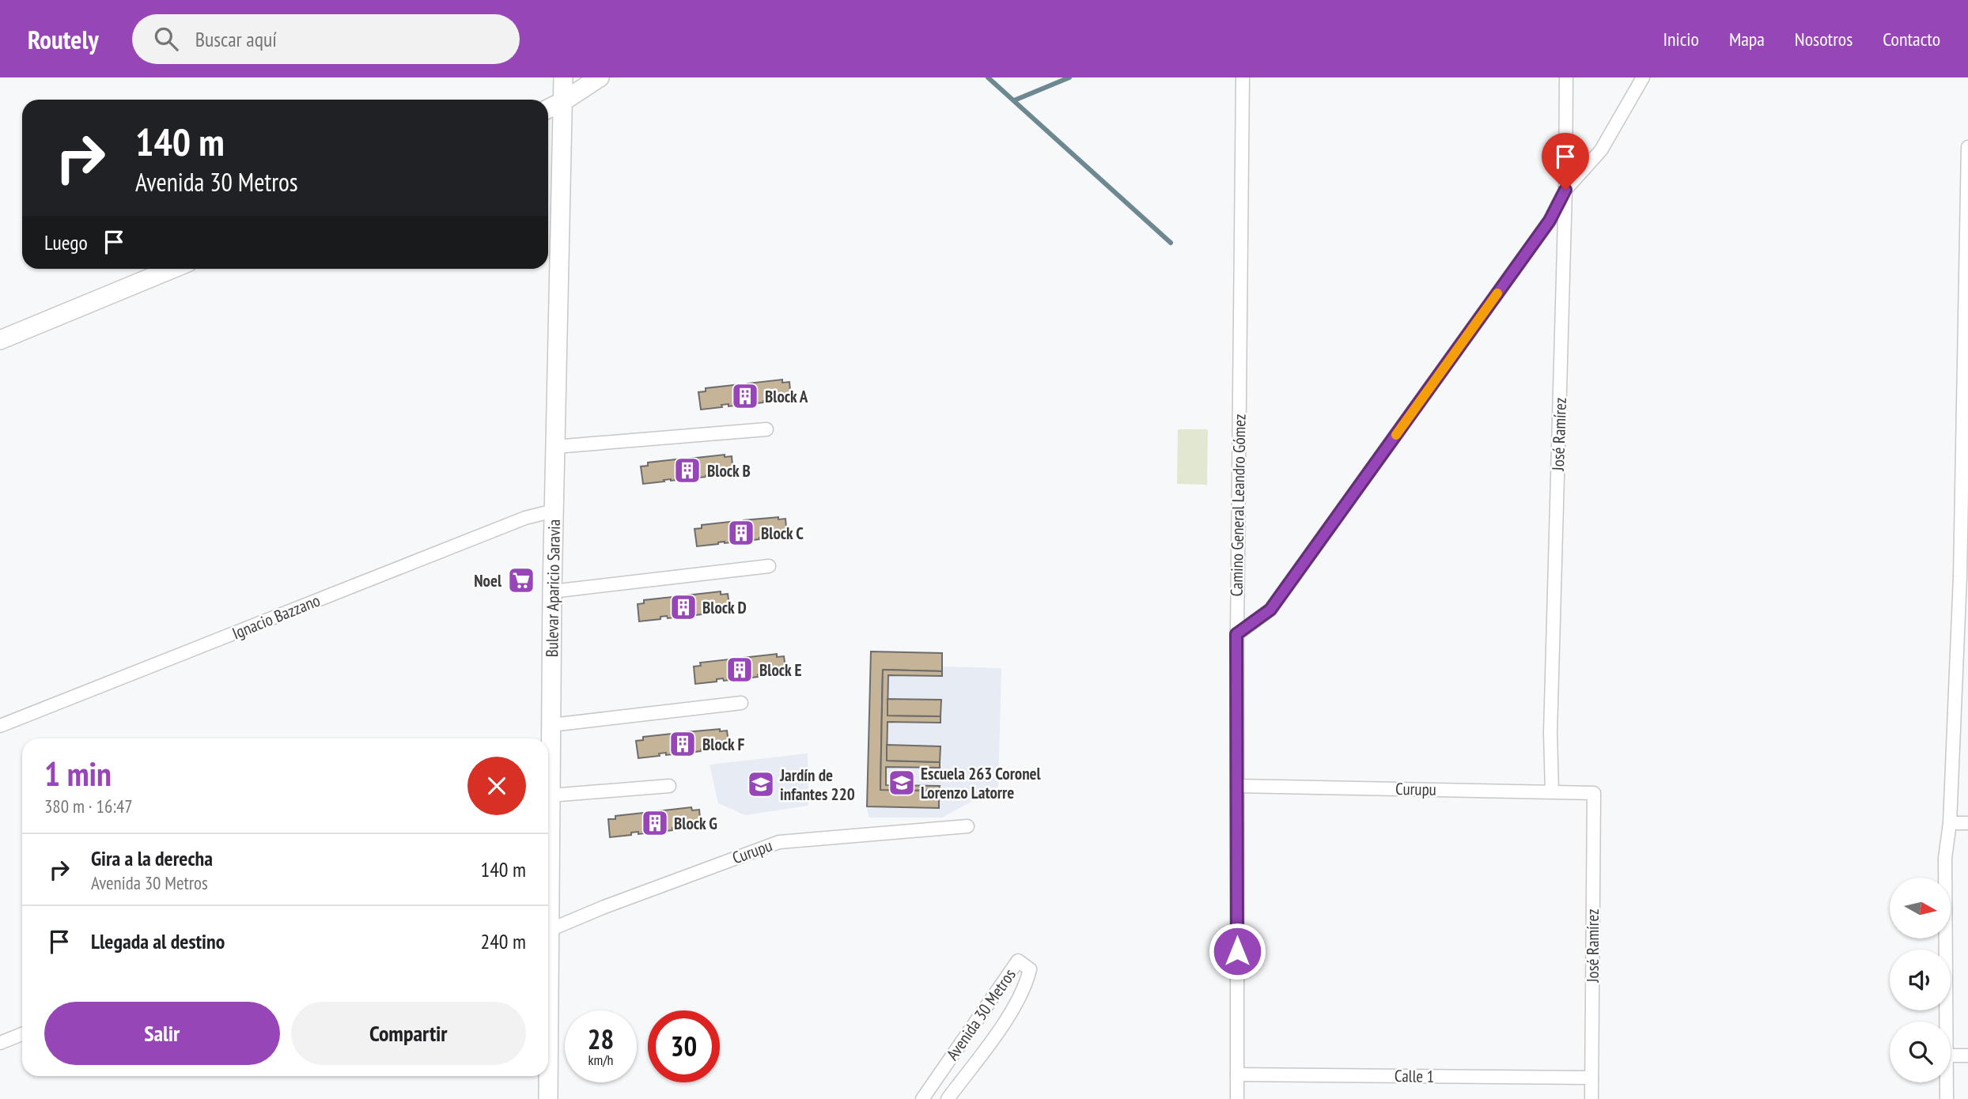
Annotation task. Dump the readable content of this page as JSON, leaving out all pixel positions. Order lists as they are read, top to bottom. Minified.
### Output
{"streets":{"street":["José Ramírez","Camino General Leandro Gómez","Bulevar Aparicio Saravia","Ignacio Bazzano","Curupu","Avenida 30 Metros","Calle 1"]},"crossings":[["José Ramírez","Curupu"],["José Ramírez","Calle 1"],["Camino General Leandro Gómez","Curupu"],["Camino General Leandro Gómez","Calle 1"],["Bulevar Aparicio Saravia","Ignacio Bazzano"],["Bulevar Aparicio Saravia","Curupu"]],"places":{"building":["Block A","Block B","Block C","Block D","Block E","Block F","Block G"],"supermarket":["Noel"],"school or university":["Escuela 263 Coronel Lorenzo Latorre","Jardín de infantes 220"]},"north":"right","page":{"header":"Routely","search":"Buscar aquí","nav":["Inicio","Mapa","Nosotros","Contacto"],"turn":["140 m","Avenida 30 Metros"],"then":"Luego","heading":["1 min","380 m · 16:47"],"list":[{"name":"Gira a la derecha","note":"Avenida 30 Metros","value":"140 m"},{"name":"Llegada al destino","value":"240 m"}],"buttons":["Salir","Compartir"],"speed":"28 km/h","limit":"30"}}
